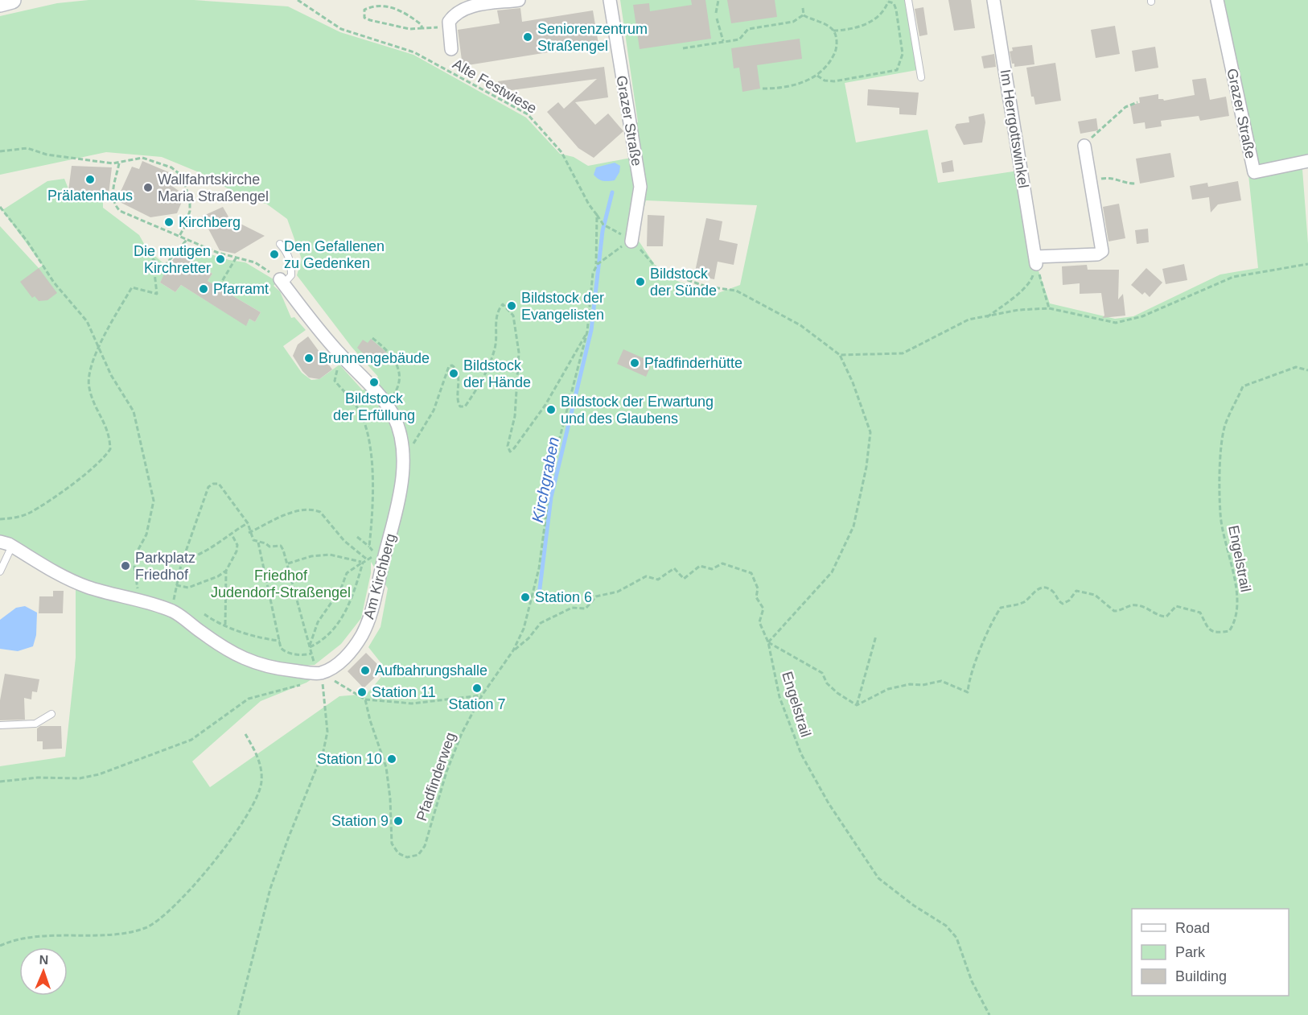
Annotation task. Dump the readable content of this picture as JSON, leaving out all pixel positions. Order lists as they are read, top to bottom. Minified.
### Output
{"streets":{"street":["Grazer Straße","Im Herrgottswinkel","Am Kirchberg"],"path":["Alte Festwiese","Engelstrail","Pfadfinderweg"]},"crossings":[["Alte Festwiese","Grazer Straße"]],"water":["Kirchgraben"],"parks":["Friedhof Judendorf-Straßengel"],"places":["Seniorenzentrum Straßengel","Prälatenhaus","Wallfahrtskirche Maria Straßengel","Kirchberg","Den Gefallenen zu Gedenken","Die mutigen Kirchretter","Bildstock der Sünde","Pfarramt","Bildstock der Evangelisten","Brunnengebäude","Pfadfinderhütte","Bildstock der Hände","Bildstock der Erfüllung","Bildstock der Erwartung und des Glaubens","Parkplatz Friedhof","Station 6","Aufbahrungshalle","Station 7","Station 11","Station 10","Station 9"],"legend":["Road","Park","Building"],"north":"top"}
